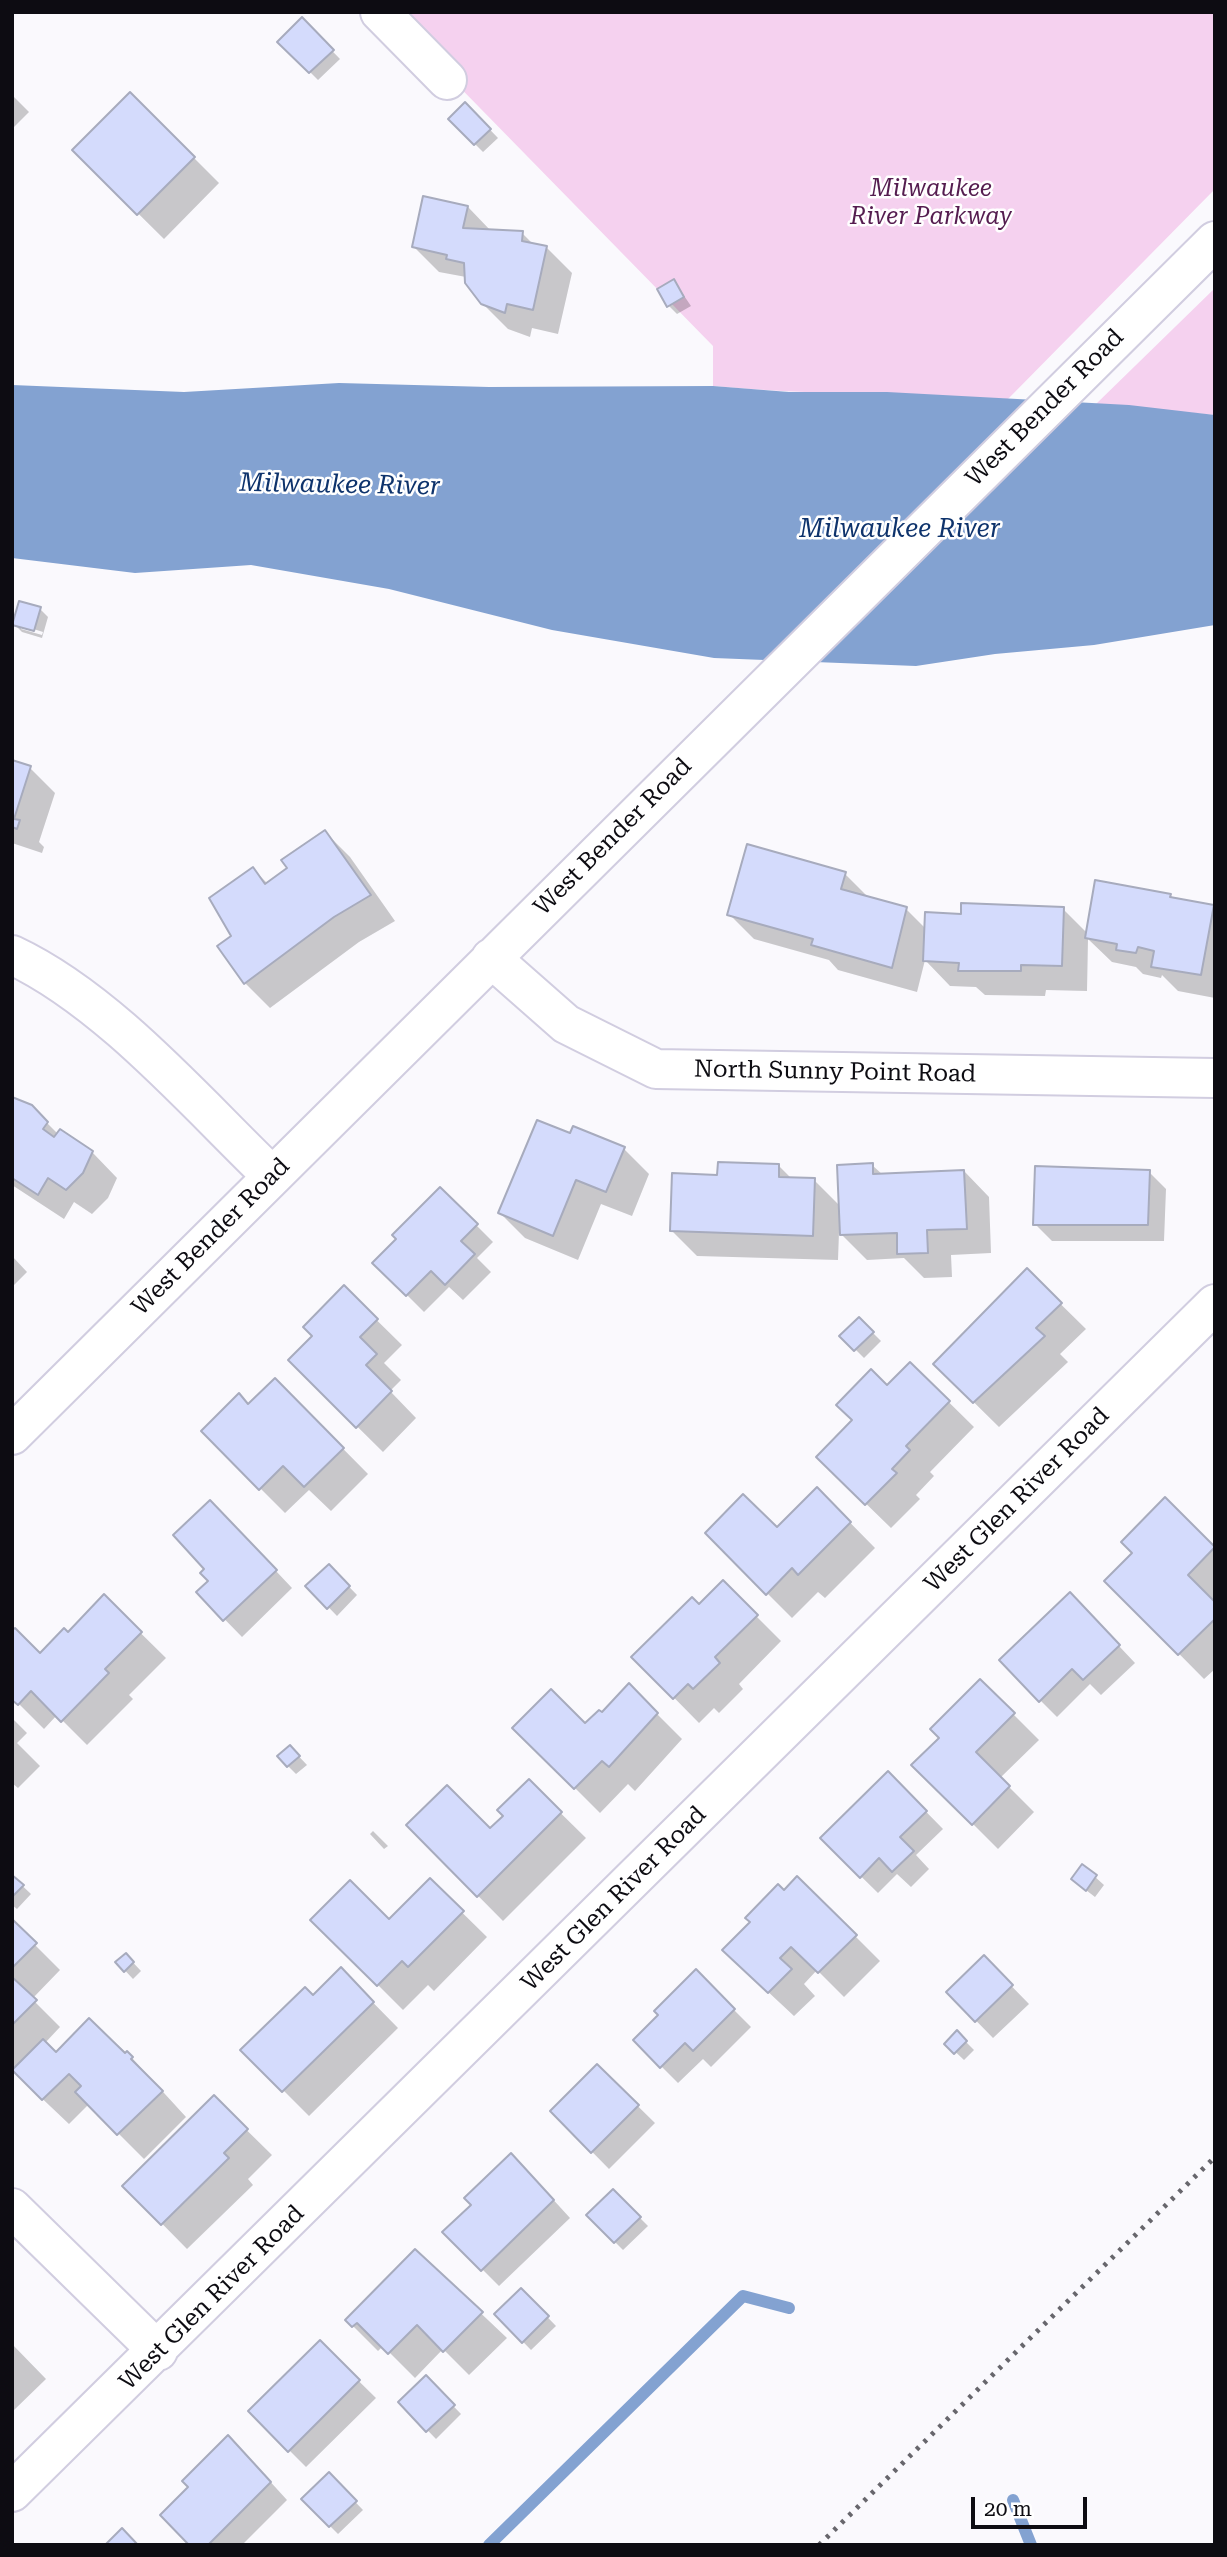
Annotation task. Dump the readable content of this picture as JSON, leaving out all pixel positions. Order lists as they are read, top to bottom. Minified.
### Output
{"streets":{"street":["West Bender Road","North Sunny Point Road","West Glen River Road"]},"crossings":[["West Bender Road","North Sunny Point Road"]],"water":["Milwaukee River"],"parks":["Milwaukee River Parkway"],"scale_bar":"20 m"}
